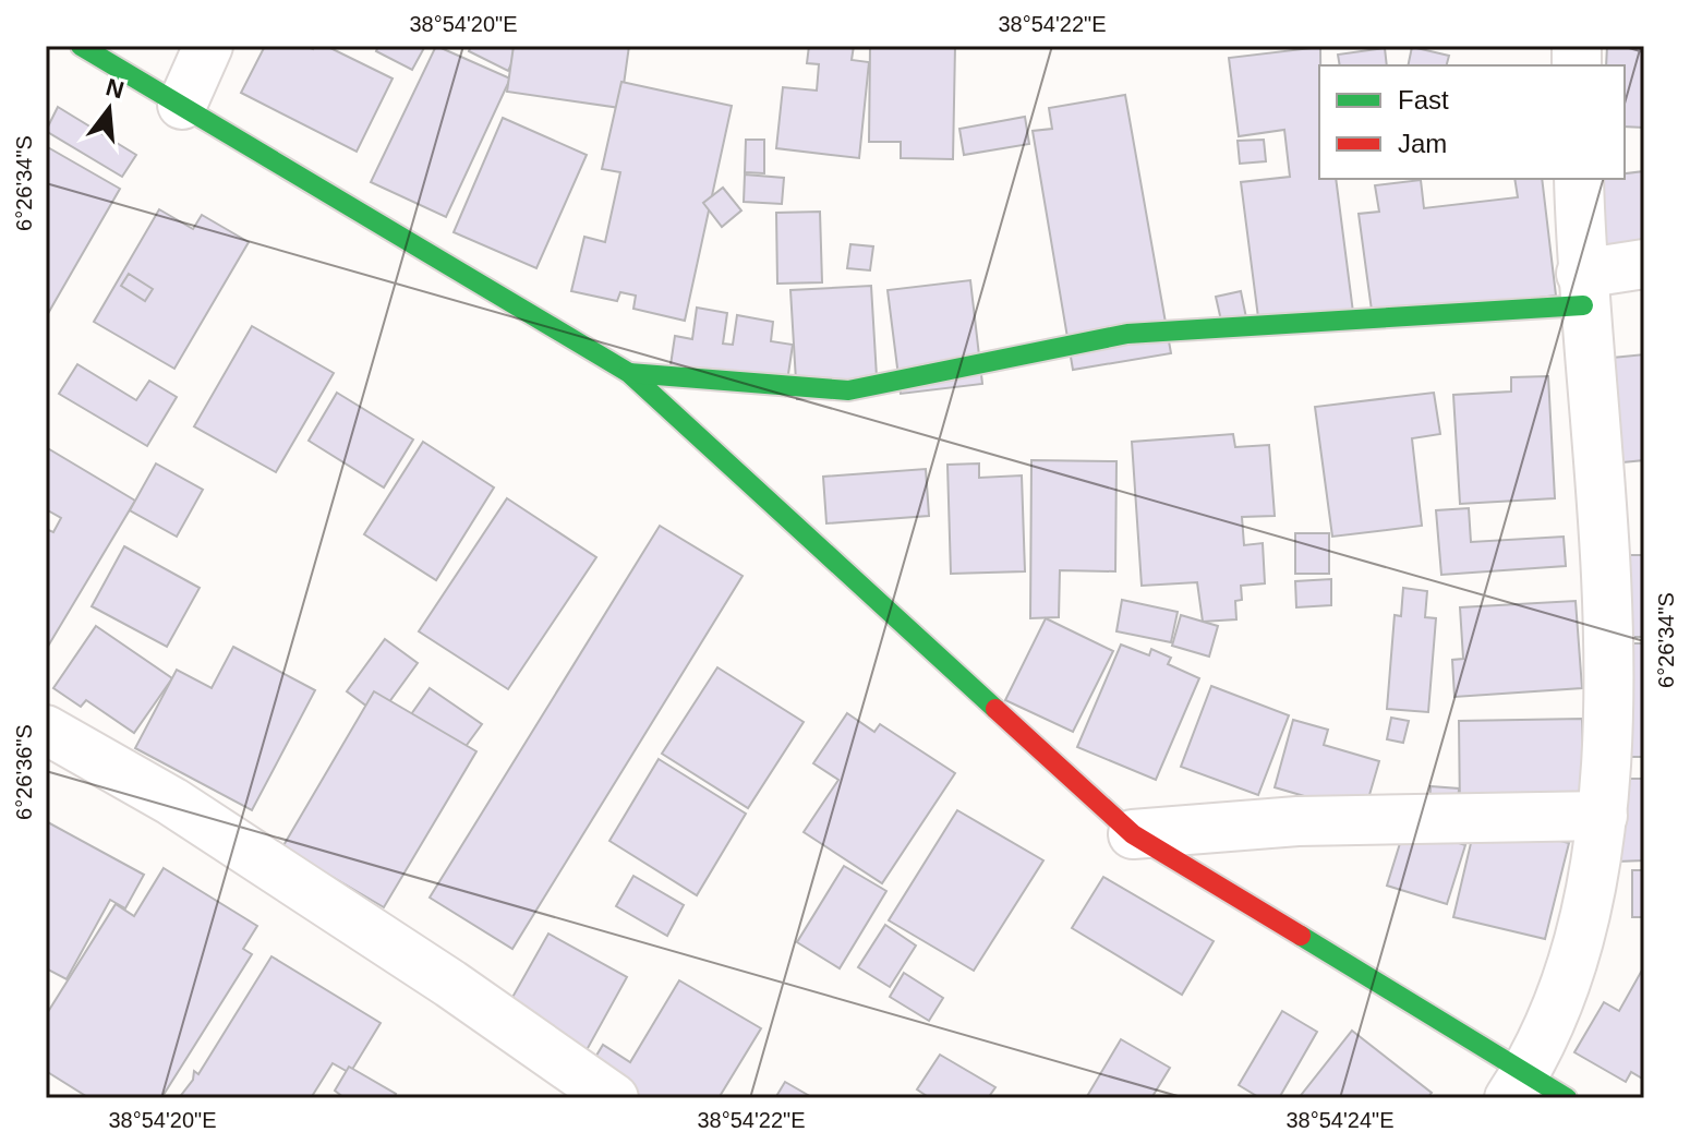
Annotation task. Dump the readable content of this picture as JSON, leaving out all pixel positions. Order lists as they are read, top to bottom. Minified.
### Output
{"legend":["Fast","Jam"],"north":"top","coordinates":["38°54'20\"E","38°54'22\"E","6°26'34\"S","6°26'36\"S","38°54'24\"E"]}
